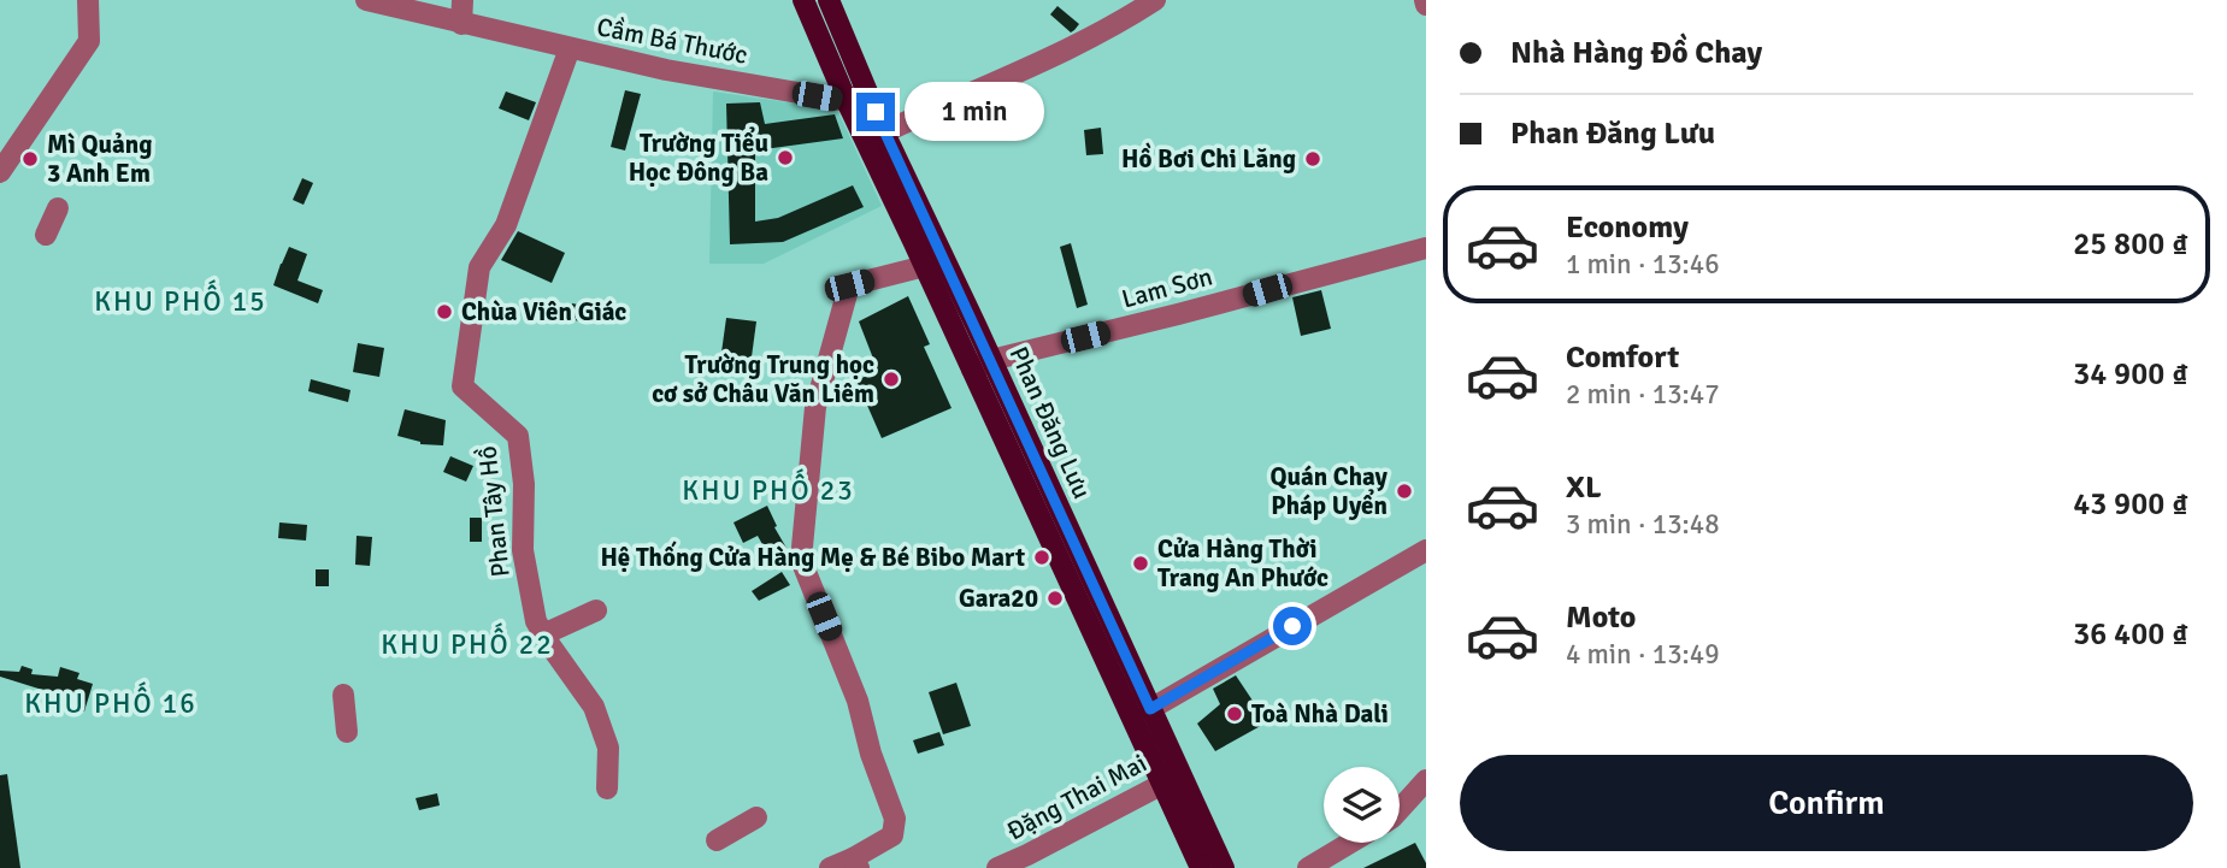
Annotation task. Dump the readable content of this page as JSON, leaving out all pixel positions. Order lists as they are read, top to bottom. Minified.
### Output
{"streets":{"main road":["Phan Đăng Lưu"],"street":["Cầm Bá Thước","Lam Sơn","Phan Tây Hồ","Đặng Thai Mai"]},"crossings":[["Cầm Bá Thước","Phan Đăng Lưu"],["Cầm Bá Thước","Phan Tây Hồ"],["Lam Sơn","Phan Đăng Lưu"],["Phan Đăng Lưu","Đặng Thai Mai"]],"districts":["KHU PHỐ 15","KHU PHỐ 23","KHU PHỐ 22","KHU PHỐ 16"],"places":["Trường Tiểu Học Đông Ba","Mì Quảng 3 Anh Em","Hồ Bơi Chi Lăng","Chùa Viên Giác","Trường Trung học cơ sở Châu Văn Liêm","Quán Chay Pháp Uyển","Hệ Thống Cửa Hàng Mẹ & Bé Bibo Mart","Cửa Hàng Thời Trang An Phước","Gara20","Toà Nhà Dali"],"page":{"banner":["Nhà Hàng Đồ Chay","Phan Đăng Lưu"],"bubble":"1 min","list":[{"name":"Economy","note":"1 min · 13:46","value":"25 800 ₫"},{"name":"Comfort","note":"2 min · 13:47","value":"34 900 ₫"},{"name":"XL","note":"3 min · 13:48","value":"43 900 ₫"},{"name":"Moto","note":"4 min · 13:49","value":"36 400 ₫"}],"buttons":"Confirm"}}
